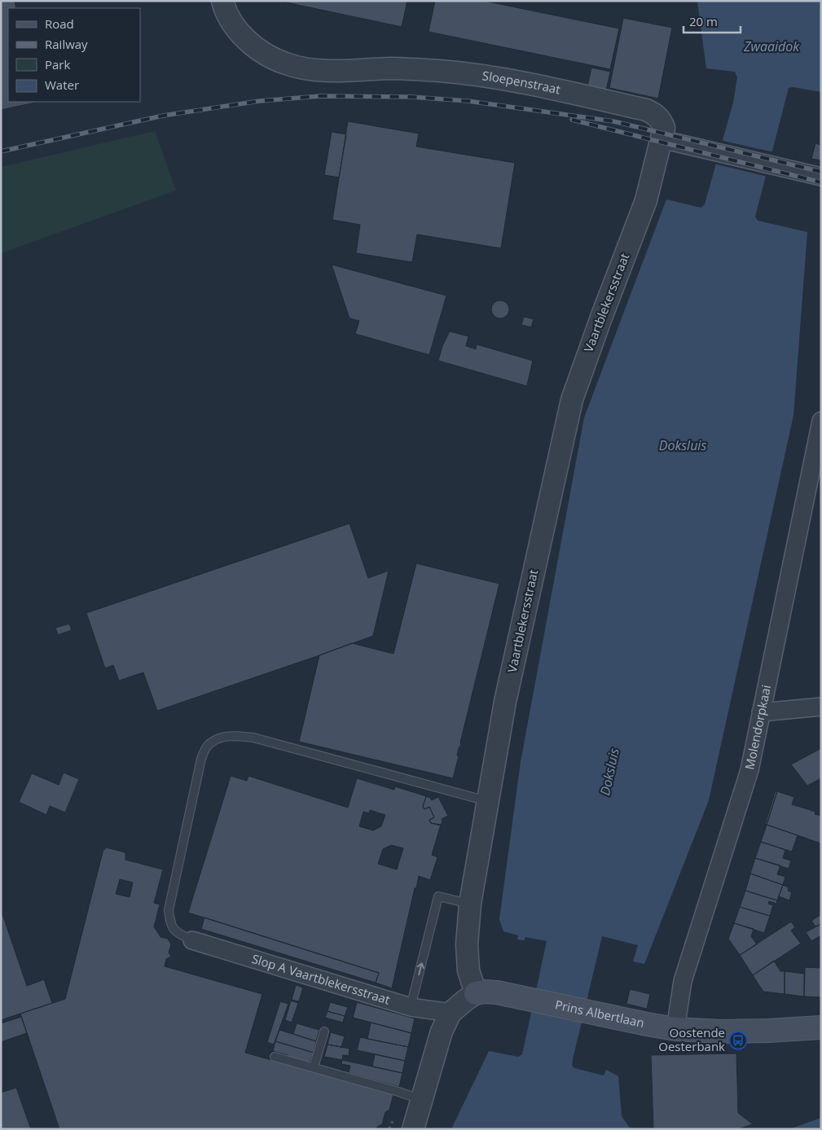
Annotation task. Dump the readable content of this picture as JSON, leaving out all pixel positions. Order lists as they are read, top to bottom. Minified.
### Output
{"streets":{"main road":["Prins Albertlaan"],"street":["Sloepenstraat","Vaartblekersstraat","Molendorpkaai","Slop A Vaartblekersstraat"]},"crossings":[["Sloepenstraat","Vaartblekersstraat"],["Vaartblekersstraat","Prins Albertlaan"],["Molendorpkaai","Prins Albertlaan"]],"water":["Zwaaidok","Doksluis"],"places":{"bus stop":["Oostende Oesterbank"]},"legend":["Road","Railway","Park","Water"],"scale_bar":"20 m"}
